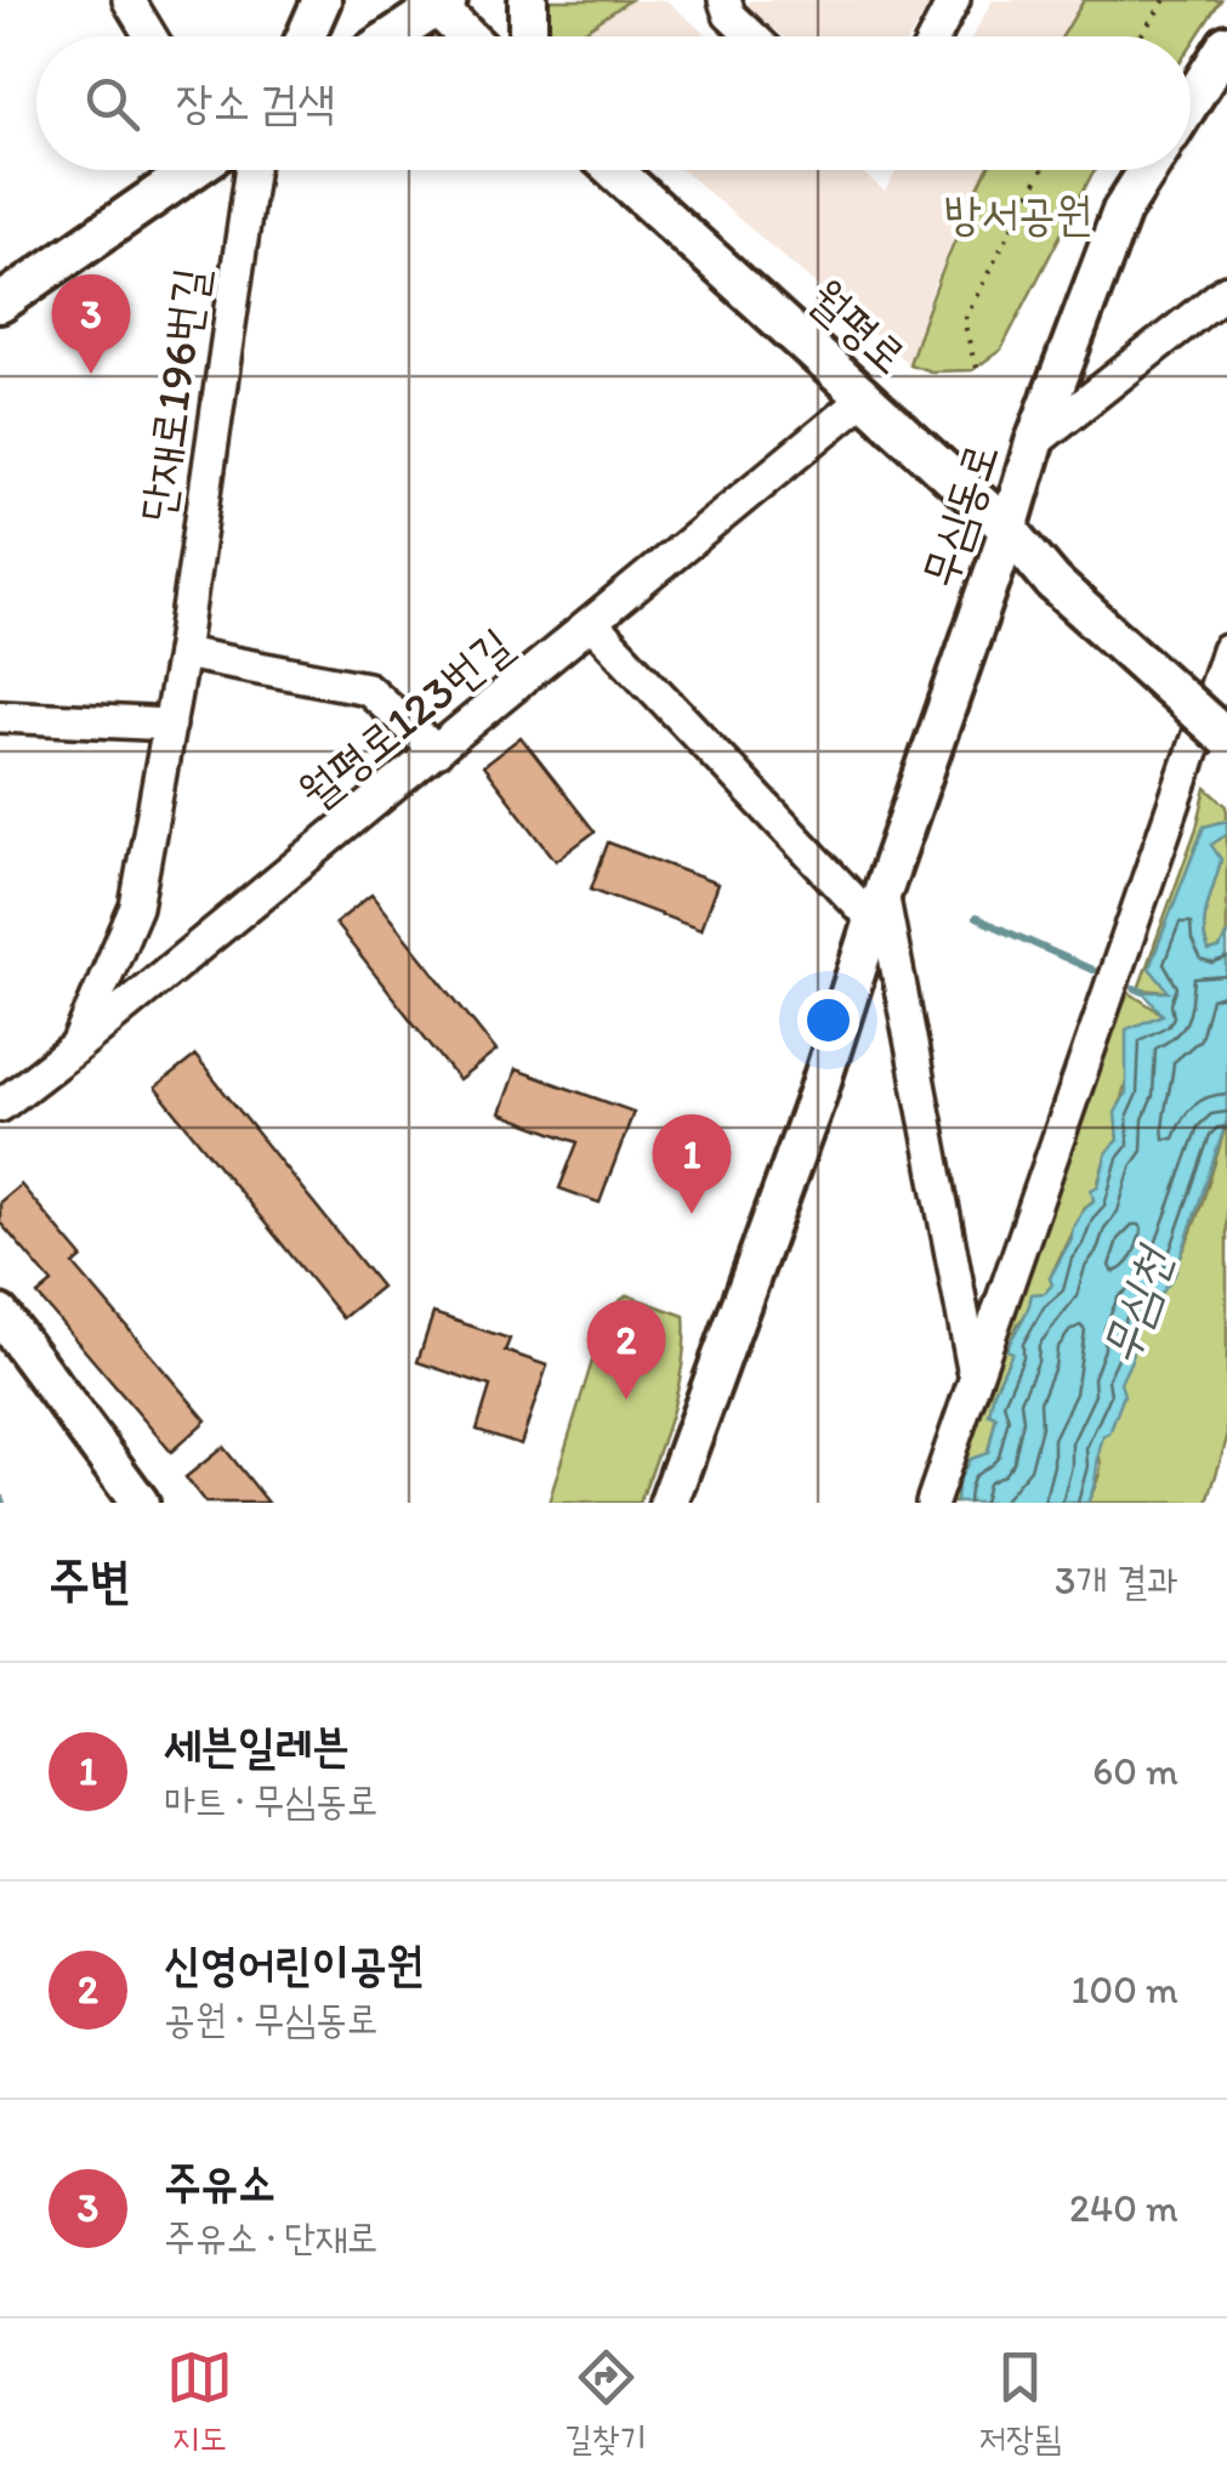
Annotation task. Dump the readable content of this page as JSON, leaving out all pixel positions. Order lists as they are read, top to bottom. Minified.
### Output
{"streets":{"street":["월평로","단재로196번길","무심동로","월평로123번길"]},"crossings":[["월평로","무심동로"],["월평로","월평로123번길"],["단재로196번길","월평로123번길"]],"water":["무심천"],"parks":["방서공원"],"page":{"search":"장소 검색","pins":["3","1","2"],"heading":["주변","3개 결과"],"list":[{"mark":"1","name":"세븐일레븐","note":"마트 · 무심동로","value":"60 m"},{"mark":"2","name":"신영어린이공원","note":"공원 · 무심동로","value":"100 m"},{"mark":"3","name":"주유소","note":"주유소 · 단재로","value":"240 m"}],"nav":["지도","길찾기","저장됨"]}}
